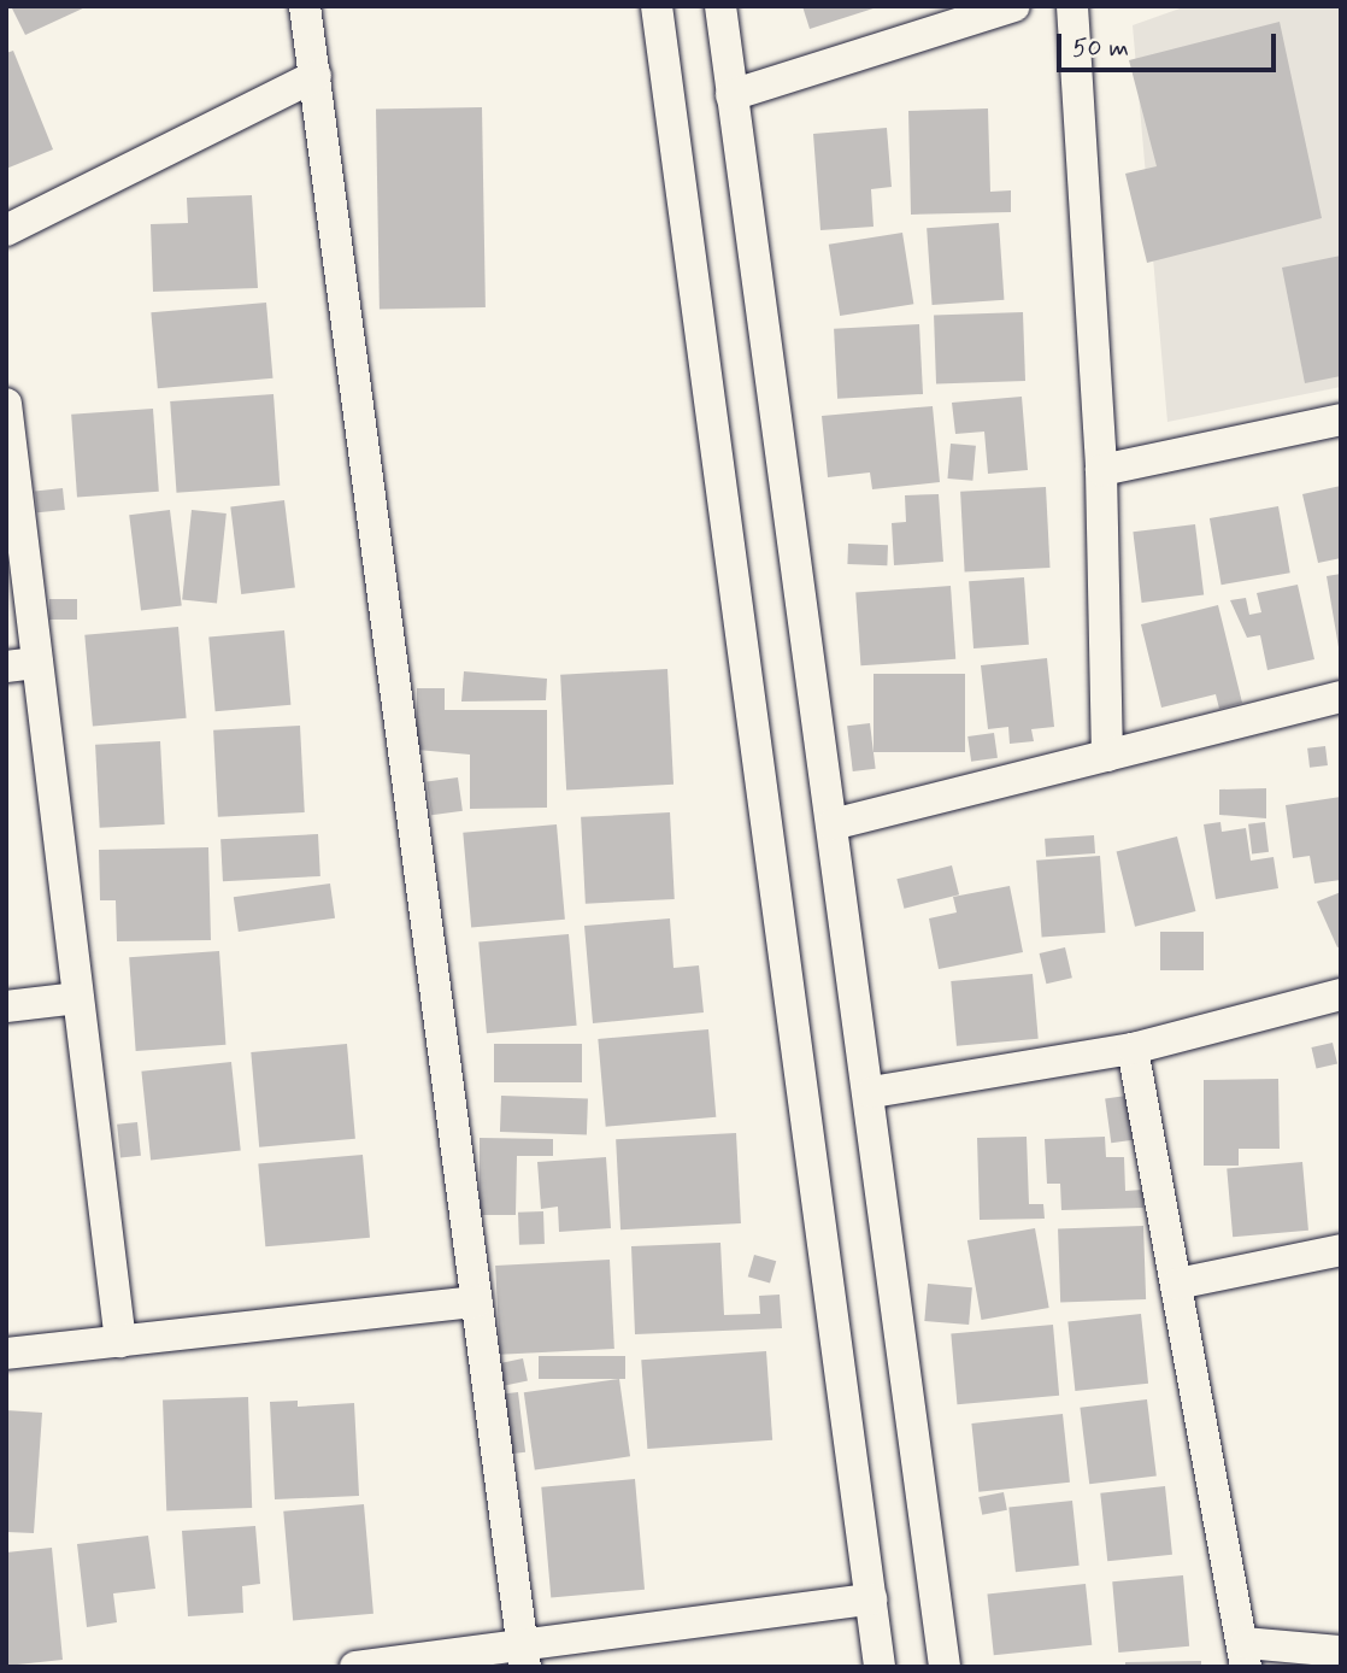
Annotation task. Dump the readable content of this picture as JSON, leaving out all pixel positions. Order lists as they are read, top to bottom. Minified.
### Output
{"scale_bar":"50 m"}
